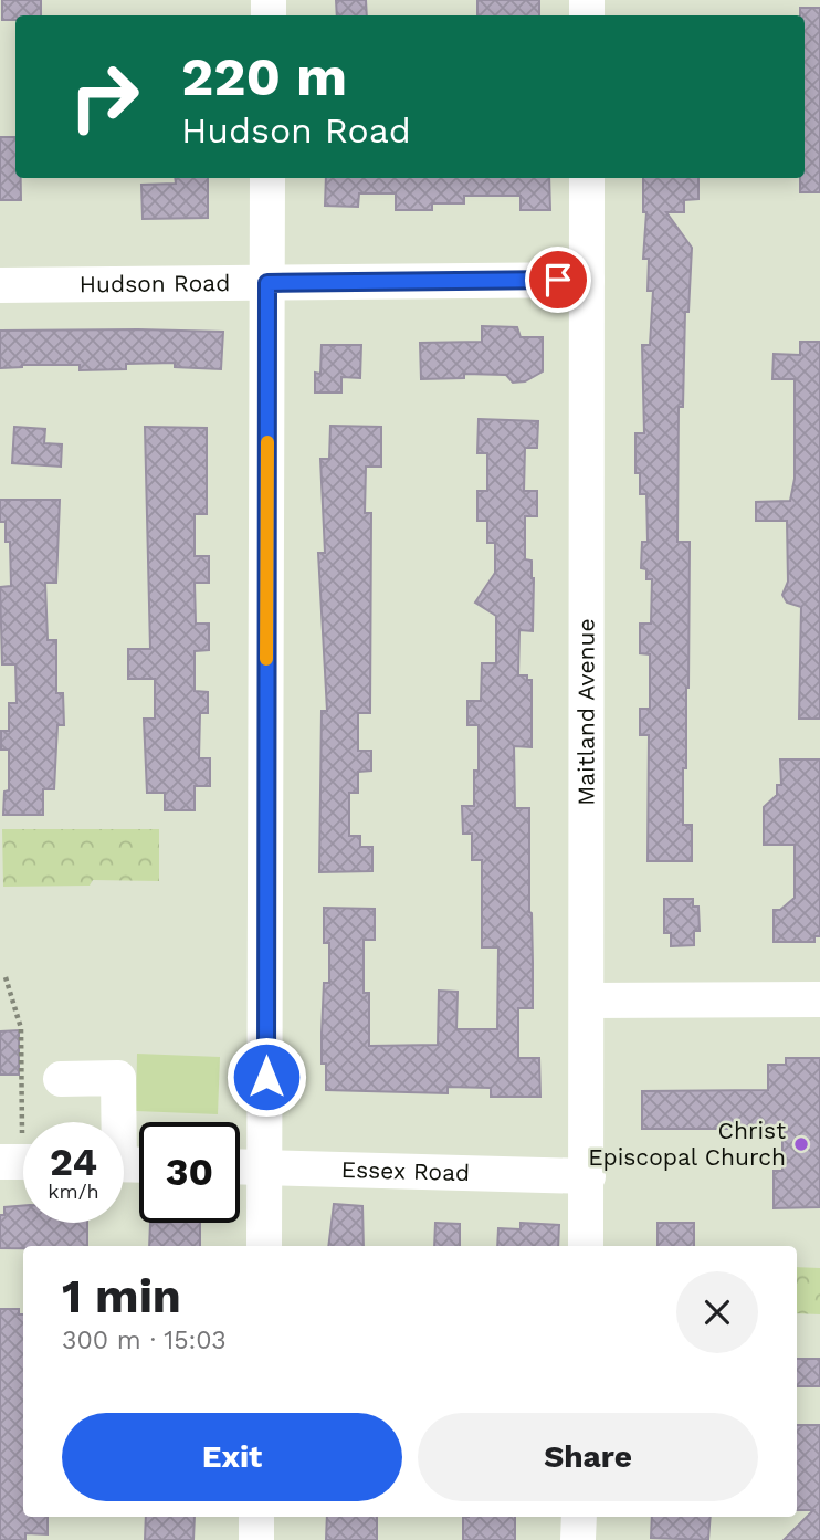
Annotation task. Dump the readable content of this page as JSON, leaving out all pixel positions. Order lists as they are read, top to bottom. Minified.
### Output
{"streets":{"street":["Hudson Road","Maitland Avenue","Essex Road"]},"crossings":[["Hudson Road","Maitland Avenue"],["Maitland Avenue","Essex Road"]],"places":["Christ Episcopal Church"],"page":{"turn":["220 m","Hudson Road"],"speed":"24 km/h","limit":"30","heading":["1 min","300 m · 15:03"],"buttons":["Exit","Share"]}}
